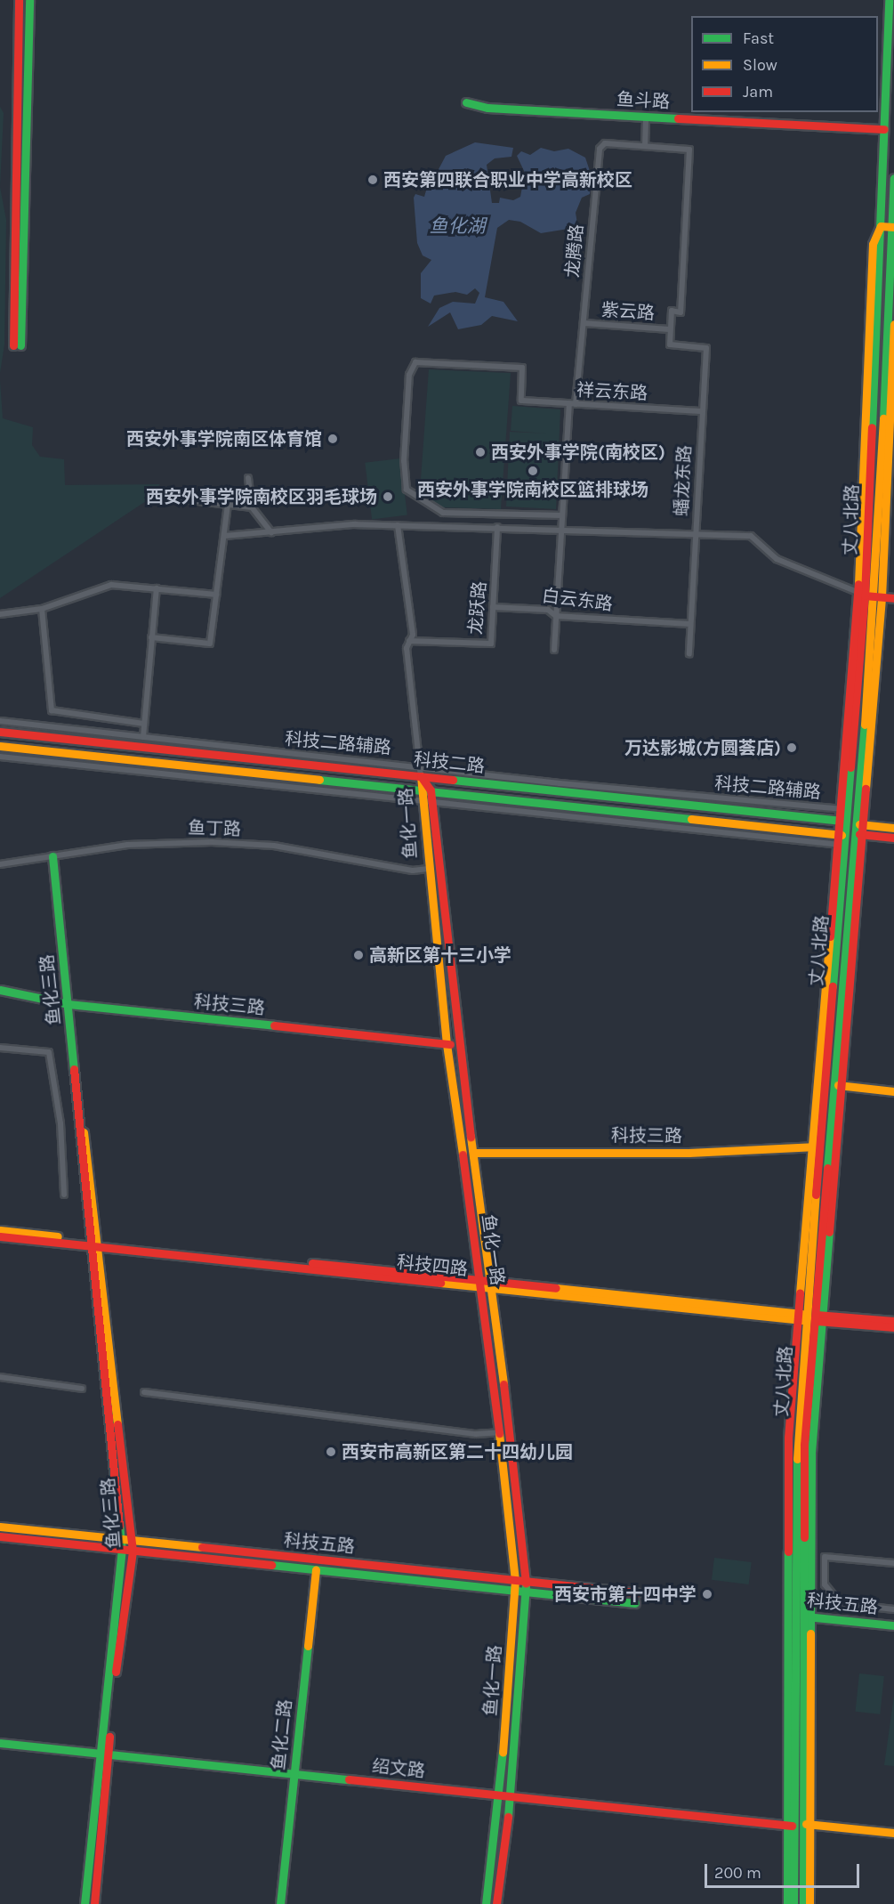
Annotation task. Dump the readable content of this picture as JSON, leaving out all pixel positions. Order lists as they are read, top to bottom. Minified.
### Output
{"streets":{"main road":["鱼斗路","丈八北路","科技二路","鱼化一路","鱼化三路","科技三路","科技四路","科技五路","鱼化二路","绍文路"],"street":["龙腾路","紫云路","祥云东路","蟠龙东路","白云东路","龙跃路","科技二路辅路","鱼丁路"]},"crossings":[["鱼斗路","丈八北路"],["龙腾路","紫云路"],["龙腾路","祥云东路"],["龙腾路","白云东路"],["紫云路","蟠龙东路"],["祥云东路","蟠龙东路"],["蟠龙东路","白云东路"],["丈八北路","科技二路辅路"],["丈八北路","科技二路"],["丈八北路","科技三路"],["丈八北路","科技四路"],["丈八北路","科技五路"],["丈八北路","绍文路"],["白云东路","龙跃路"],["科技二路","鱼化一路"],["鱼化一路","鱼丁路"],["鱼化一路","科技三路"],["鱼化一路","科技四路"],["鱼化一路","科技五路"],["鱼化一路","绍文路"],["鱼丁路","鱼化三路"],["鱼化三路","科技三路"],["鱼化三路","科技四路"],["鱼化三路","科技五路"],["鱼化三路","绍文路"],["科技五路","鱼化二路"],["鱼化二路","绍文路"]],"water":["鱼化湖"],"places":["西安第四联合职业中学高新校区","西安外事学院南区体育馆","西安外事学院(南校区)","西安外事学院南校区篮排球场","西安外事学院南校区羽毛球场","万达影城(方圆荟店)","高新区第十三小学","西安市高新区第二十四幼儿园","西安市第十四中学"],"legend":["Fast","Slow","Jam"],"scale_bar":"200 m"}
